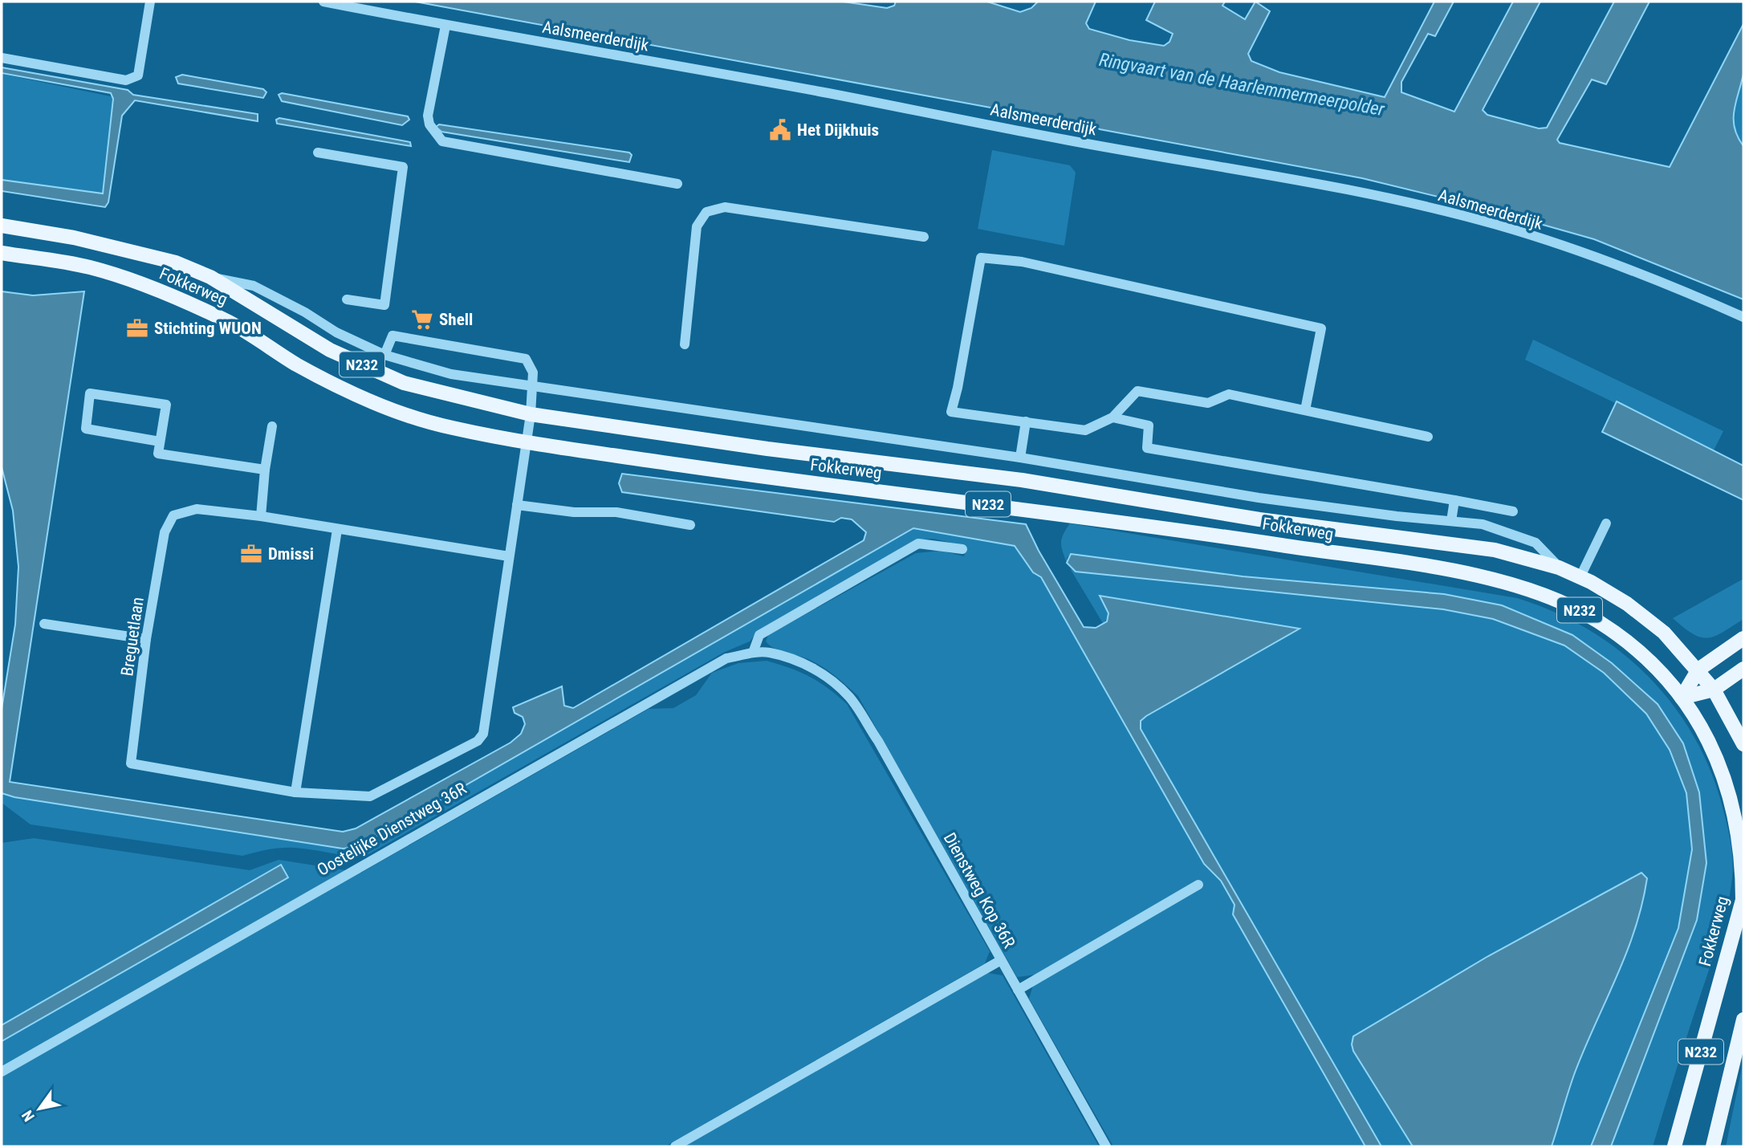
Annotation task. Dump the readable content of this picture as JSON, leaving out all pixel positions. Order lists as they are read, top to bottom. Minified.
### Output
{"streets":{"main road":["Fokkerweg","N232"],"street":["Aalsmeerderdijk","Breguetlaan","Oostelijke Dienstweg 36R","Dienstweg Kop 36R"]},"crossings":[["Fokkerweg","Breguetlaan"],["Oostelijke Dienstweg 36R","Dienstweg Kop 36R"]],"water":["Ringvaart van de Haarlemmermeerpolder"],"places":{"public building":["Het Dijkhuis"],"supermarket":["Shell"],"office":["Stichting WUON","Dmissi"]},"north":"bottom left"}
